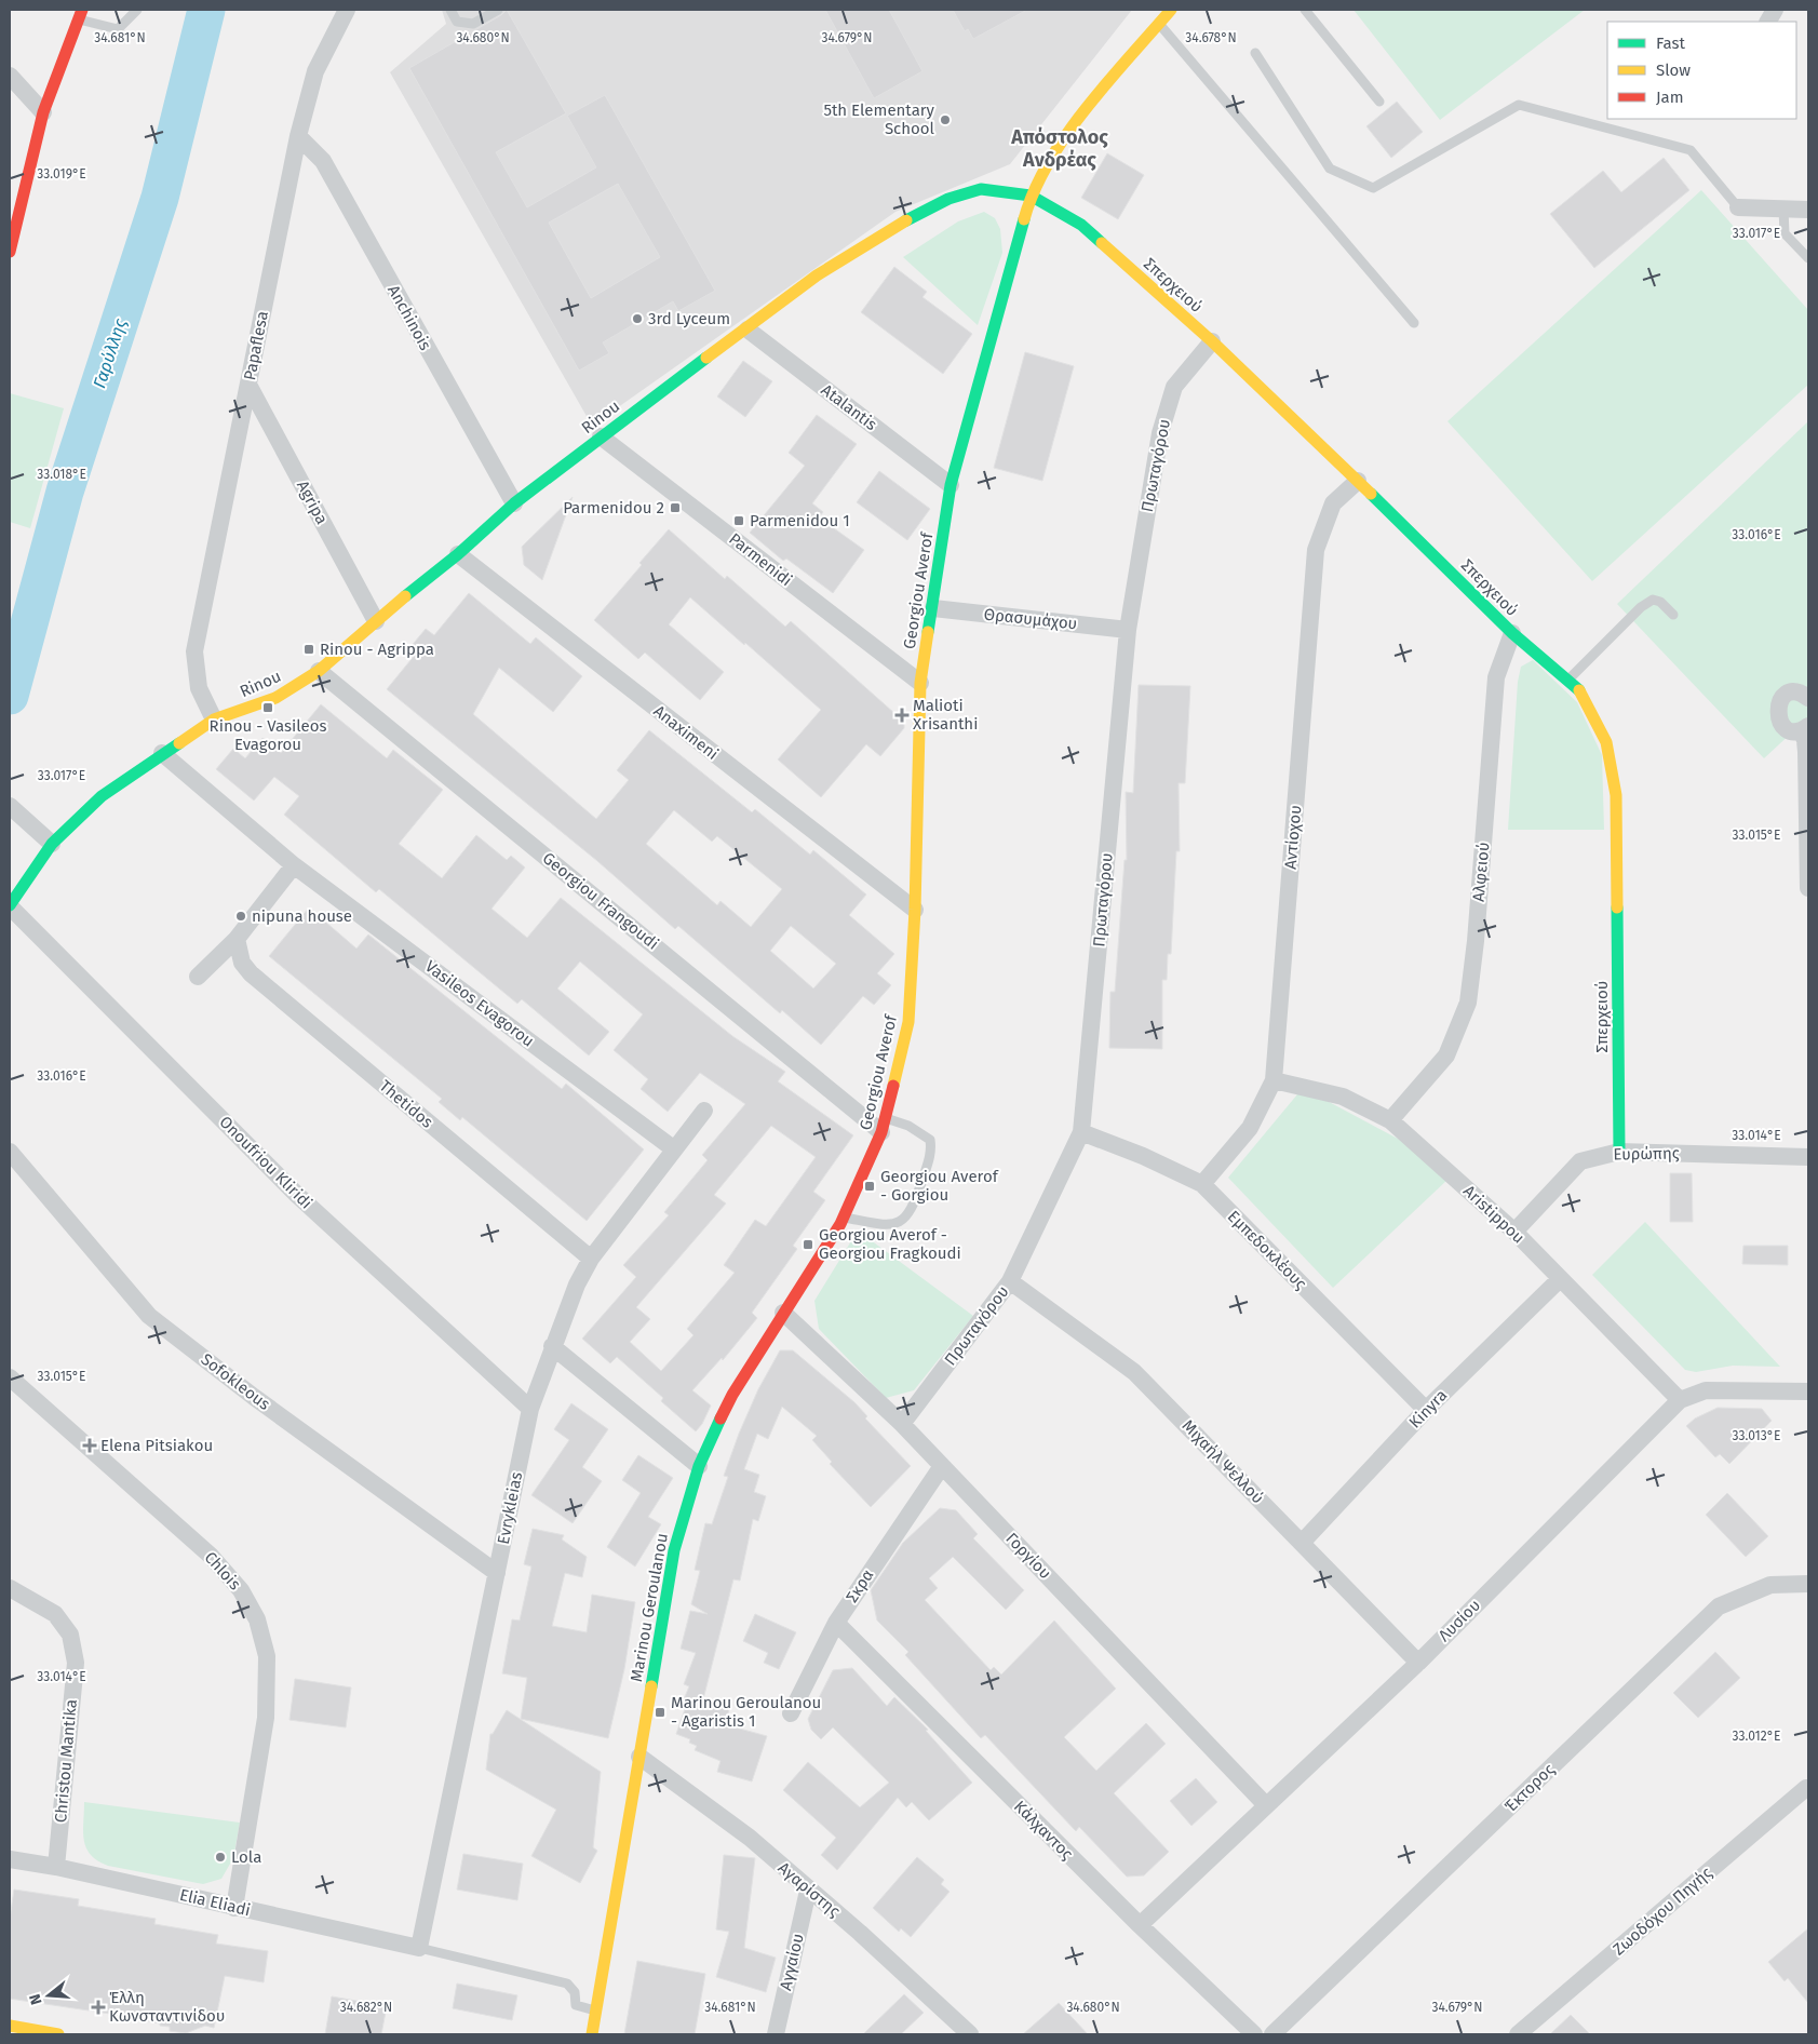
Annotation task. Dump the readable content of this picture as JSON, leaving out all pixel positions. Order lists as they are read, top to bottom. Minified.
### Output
{"streets":{"street":["Σπερχειού","Anchinois","Papaflesa","Atalantis","Rinou","Πρωταγόρου","Agripa","Parmenidi","Georgiou Averof","Θρασυμάχου","Anaximeni","Αντίοχου","Αλφειού","Georgiou Frangoudi","Vasileos Evagorou","Thetidos","Ευρώπης","Onoufriou Kliridi","Aristippou","Εμπεδοκλέους","Sofokleous","Kinyra","Μιχαήλ Ψελλού","Evrykleias","Γοργίου","Chlois","Σκρα","Marinou Geroulanou","Λυσίου","Christou Mantika","Έκτορος","Κάλχαντος","Αγαρίστης","Elia Eliadi","Ζωοδόχου Πηγής","Αγγαίου"]},"crossings":[["Σπερχειού","Rinou"],["Σπερχειού","Πρωταγόρου"],["Σπερχειού","Georgiou Averof"],["Σπερχειού","Αντίοχου"],["Σπερχειού","Αλφειού"],["Σπερχειού","Ευρώπης"],["Anchinois","Papaflesa"],["Anchinois","Rinou"],["Papaflesa","Rinou"],["Papaflesa","Agripa"],["Atalantis","Rinou"],["Atalantis","Georgiou Averof"],["Rinou","Agripa"],["Rinou","Parmenidi"],["Rinou","Georgiou Averof"],["Rinou","Anaximeni"],["Rinou","Georgiou Frangoudi"],["Rinou","Vasileos Evagorou"],["Rinou","Onoufriou Kliridi"],["Πρωταγόρου","Θρασυμάχου"],["Πρωταγόρου","Εμπεδοκλέους"],["Πρωταγόρου","Μιχαήλ Ψελλού"],["Πρωταγόρου","Γοργίου"],["Parmenidi","Georgiou Averof"],["Georgiou Averof","Θρασυμάχου"],["Georgiou Averof","Anaximeni"],["Georgiou Averof","Georgiou Frangoudi"],["Georgiou Averof","Marinou Geroulanou"],["Αντίοχου","Aristippou"],["Αντίοχου","Εμπεδοκλέους"],["Αλφειού","Aristippou"],["Vasileos Evagorou","Evrykleias"],["Thetidos","Evrykleias"],["Ευρώπης","Aristippou"],["Onoufriou Kliridi","Evrykleias"],["Aristippou","Kinyra"],["Aristippou","Λυσίου"],["Εμπεδοκλέους","Kinyra"],["Sofokleous","Evrykleias"],["Kinyra","Μιχαήλ Ψελλού"],["Μιχαήλ Ψελλού","Λυσίου"],["Evrykleias","Elia Eliadi"],["Γοργίου","Σκρα"],["Γοργίου","Marinou Geroulanou"],["Γοργίου","Λυσίου"],["Chlois","Elia Eliadi"],["Σκρα","Κάλχαντος"],["Marinou Geroulanou","Αγαρίστης"],["Λυσίου","Κάλχαντος"],["Christou Mantika","Elia Eliadi"],["Αγαρίστης","Αγγαίου"]],"districts":["Απόστολος Ανδρέας"],"water":["Γαρύλλης"],"places":{"other":["5th Elementary School","3rd Lyceum","nipuna house","Lola"],"transit":["Parmenidou 2","Parmenidou 1","Rinou - Agrippa","Rinou - Vasileos Evagorou","Georgiou Averof - Gorgiou","Georgiou Averof - Georgiou Fragkoudi","Marinou Geroulanou - Agaristis 1"],"health":["Malioti Xrisanthi","Elena Pitsiakou","Έλλη Κωνσταντινίδου"]},"legend":["Fast","Slow","Jam"],"north":"left","coordinates":["34.681°N","34.680°N","34.679°N","34.678°N","33.019°E","33.017°E","33.018°E","33.016°E","33.015°E","33.014°E","33.013°E","33.012°E","34.682°N"]}
